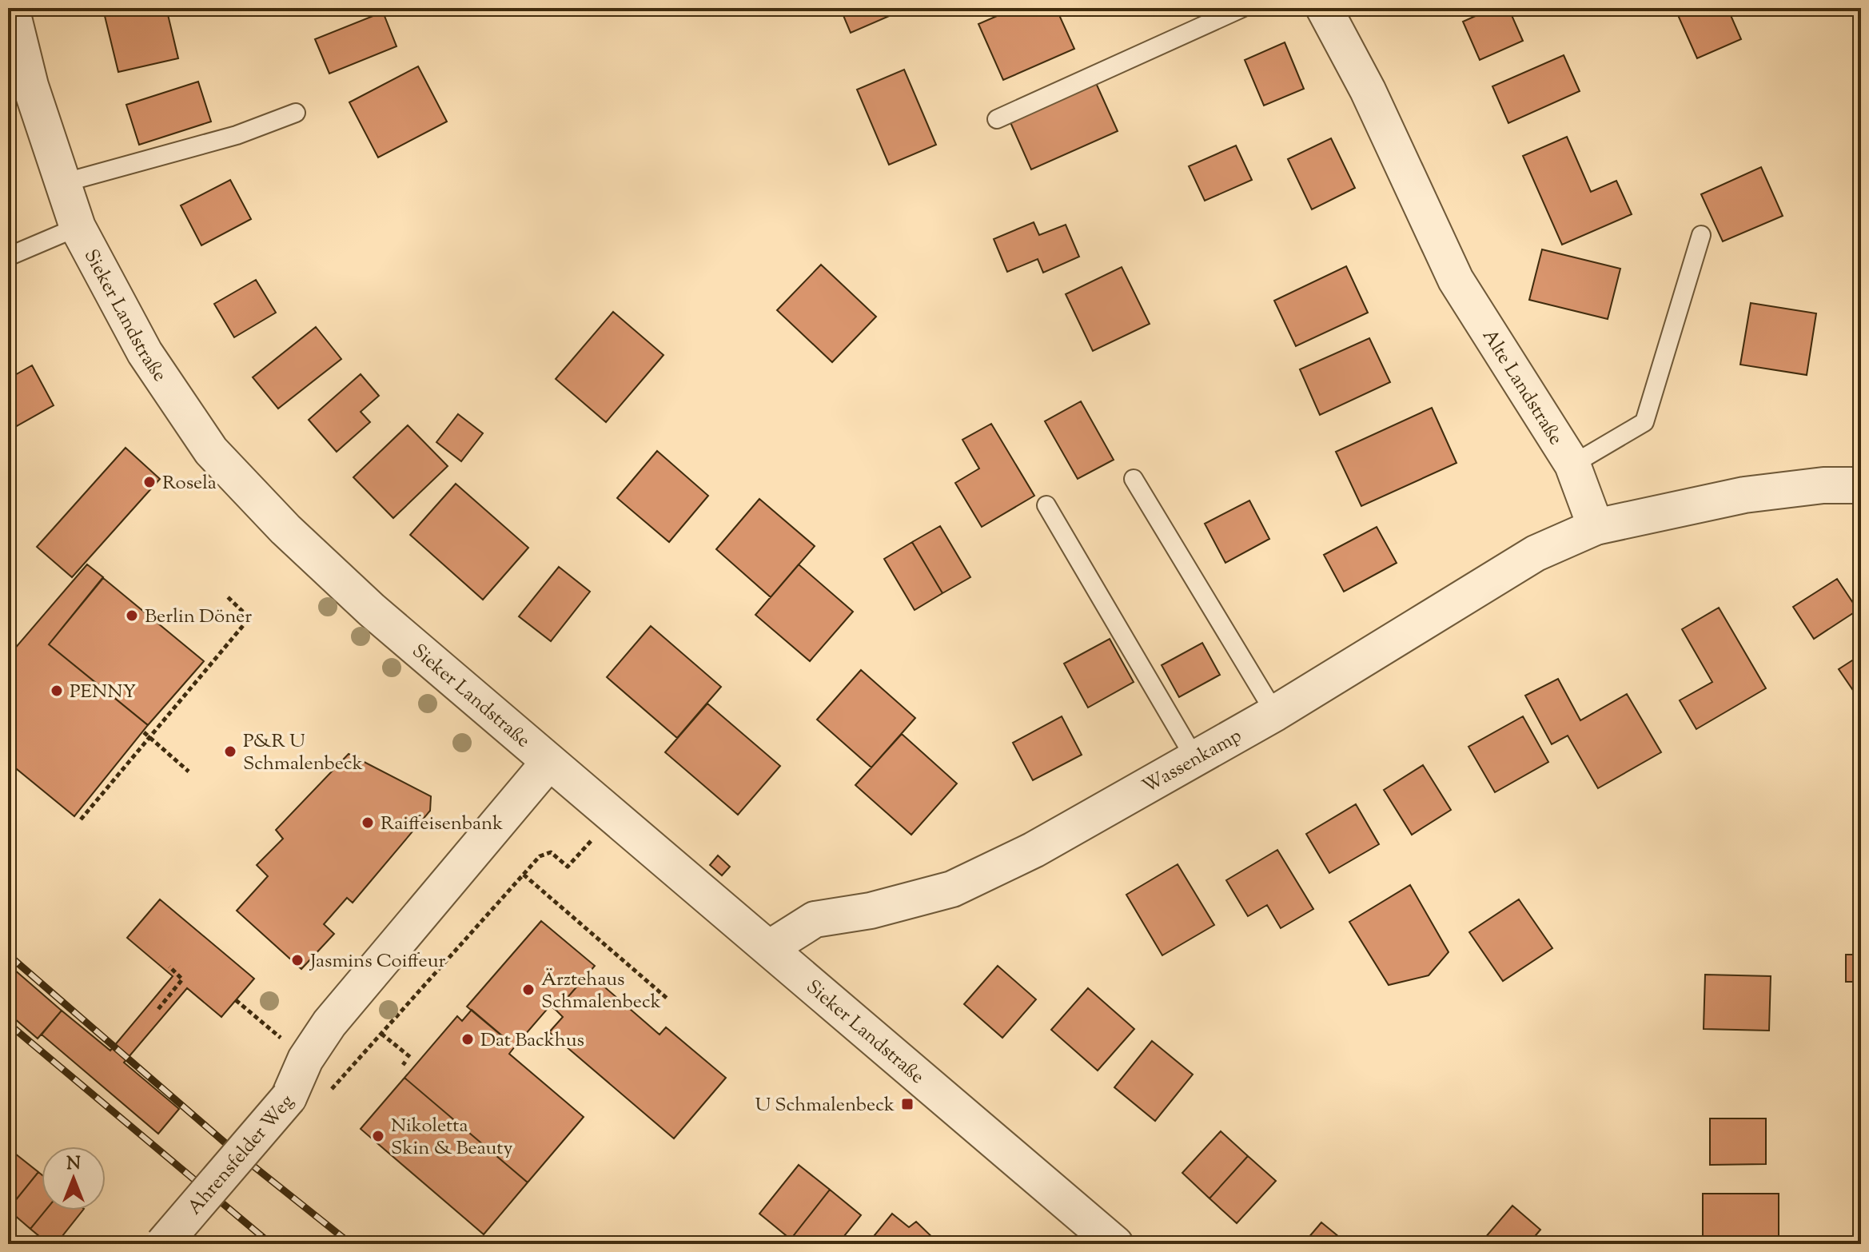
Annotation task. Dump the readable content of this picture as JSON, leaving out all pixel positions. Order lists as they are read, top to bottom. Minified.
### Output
{"streets":{"street":["Sieker Landstraße","Alte Landstraße","Wassenkamp","Ahrensfelder Weg"]},"crossings":[["Sieker Landstraße","Wassenkamp"],["Sieker Landstraße","Ahrensfelder Weg"],["Alte Landstraße","Wassenkamp"]],"places":{"other":["Rosela","Berlin Döner","PENNY","P&R U Schmalenbeck","Raiffeisenbank","Jasmins Coiffeur","Ärztehaus Schmalenbeck","Dat Backhus","Nikoletta Skin & Beauty"],"transit":["U Schmalenbeck"]},"north":"top"}
